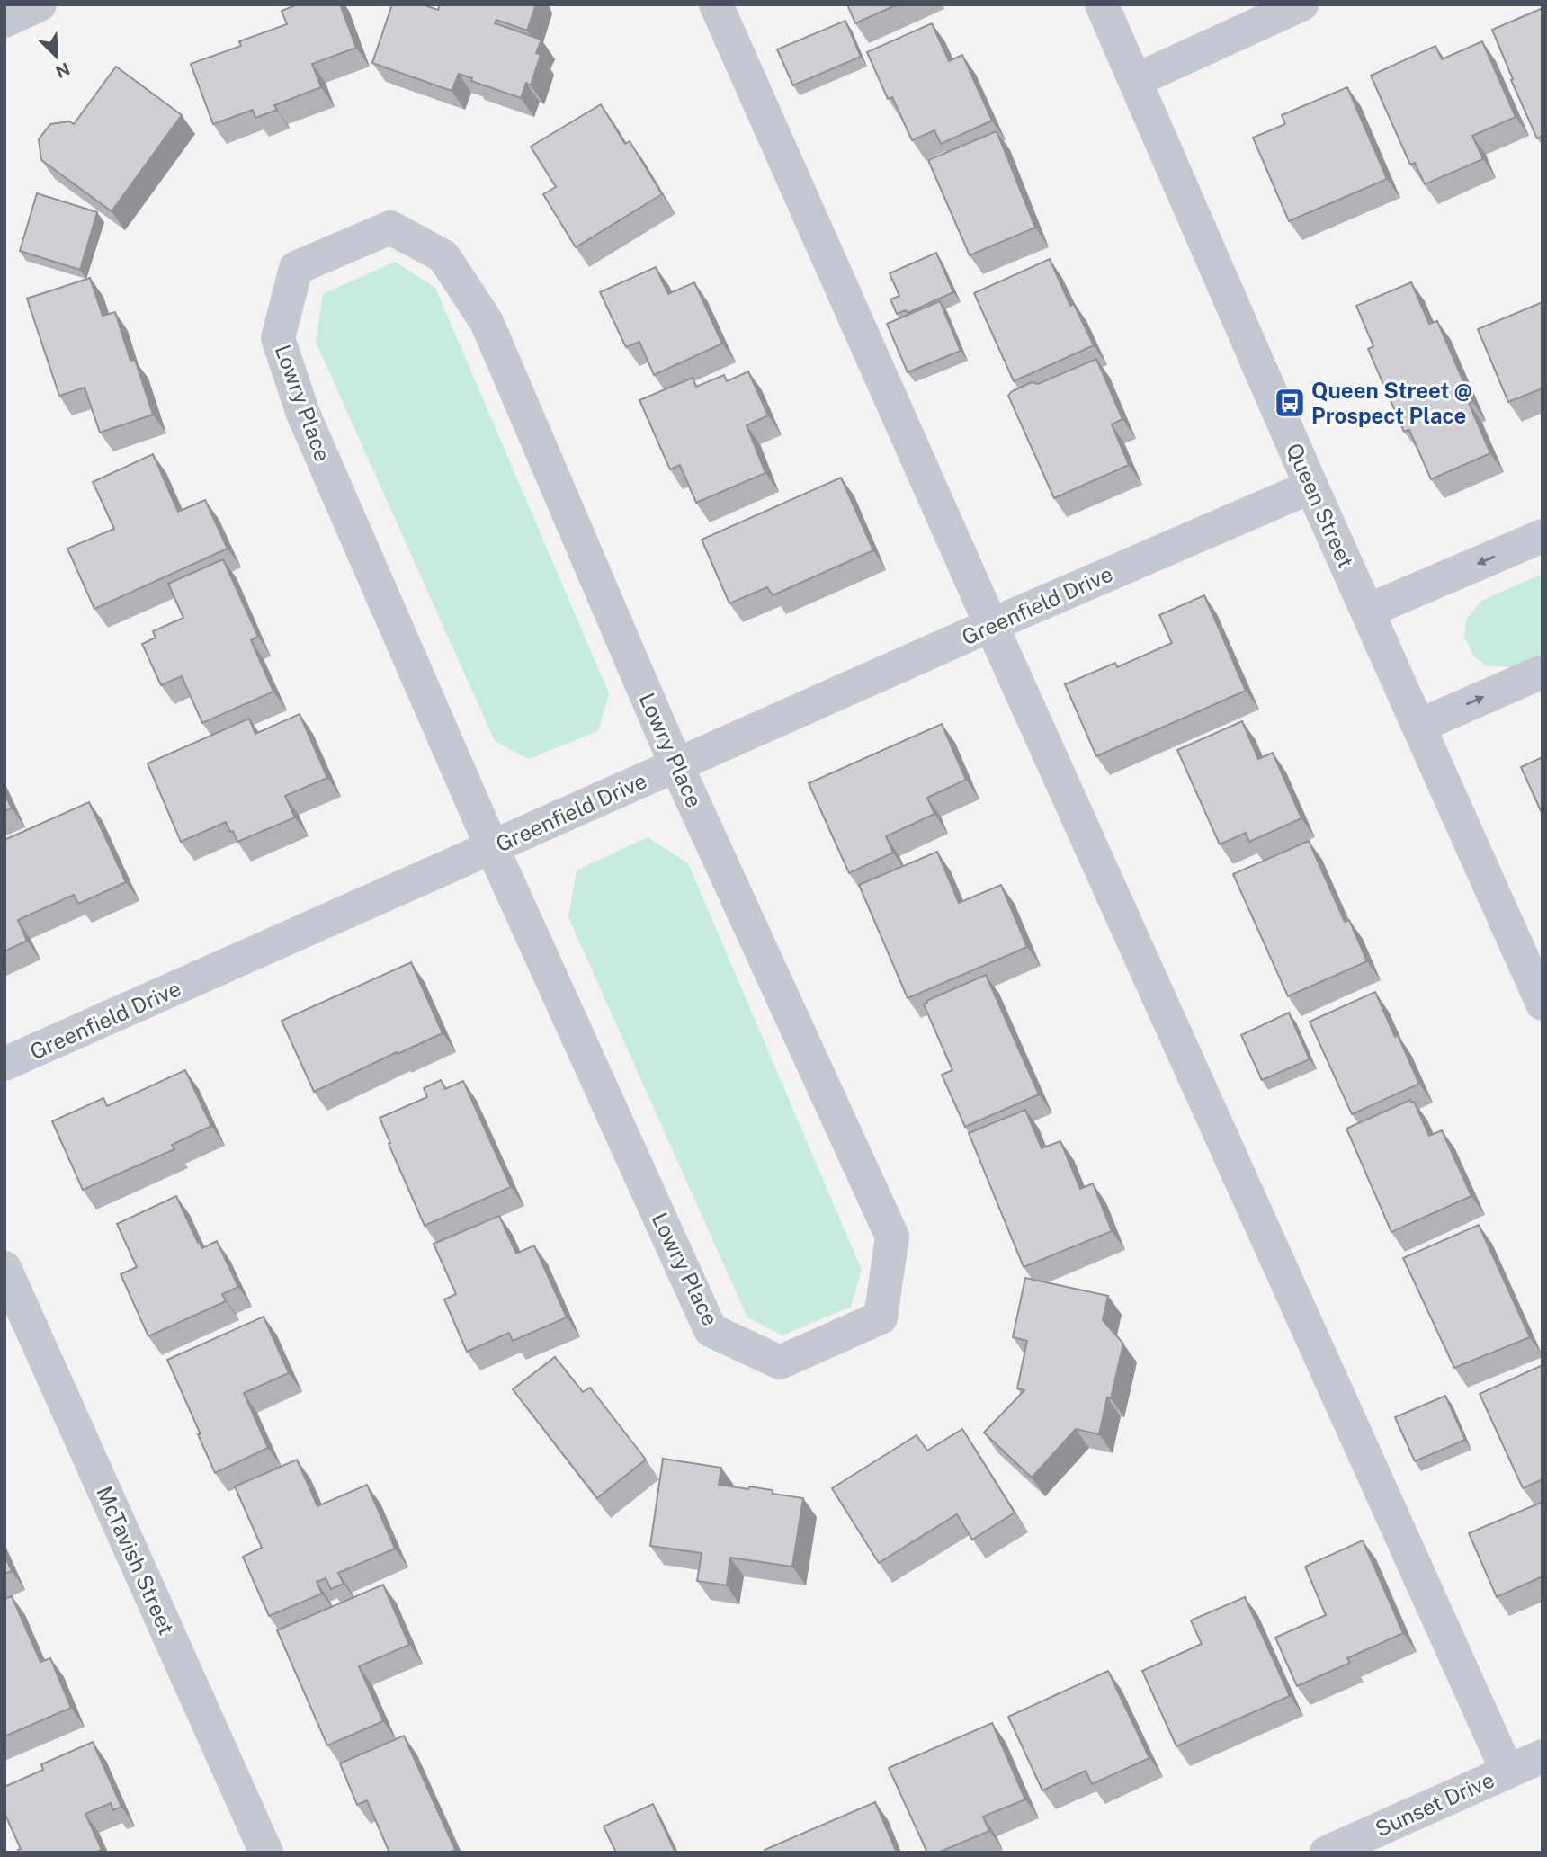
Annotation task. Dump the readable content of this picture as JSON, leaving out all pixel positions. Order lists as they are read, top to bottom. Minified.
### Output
{"streets":{"street":["Lowry Place","Queen Street","Greenfield Drive","McTavish Street","Sunset Drive"]},"crossings":[["Lowry Place","Greenfield Drive"],["Queen Street","Greenfield Drive"]],"places":{"bus stop":["Queen Street @ Prospect Place"]},"north":"bottom right"}
